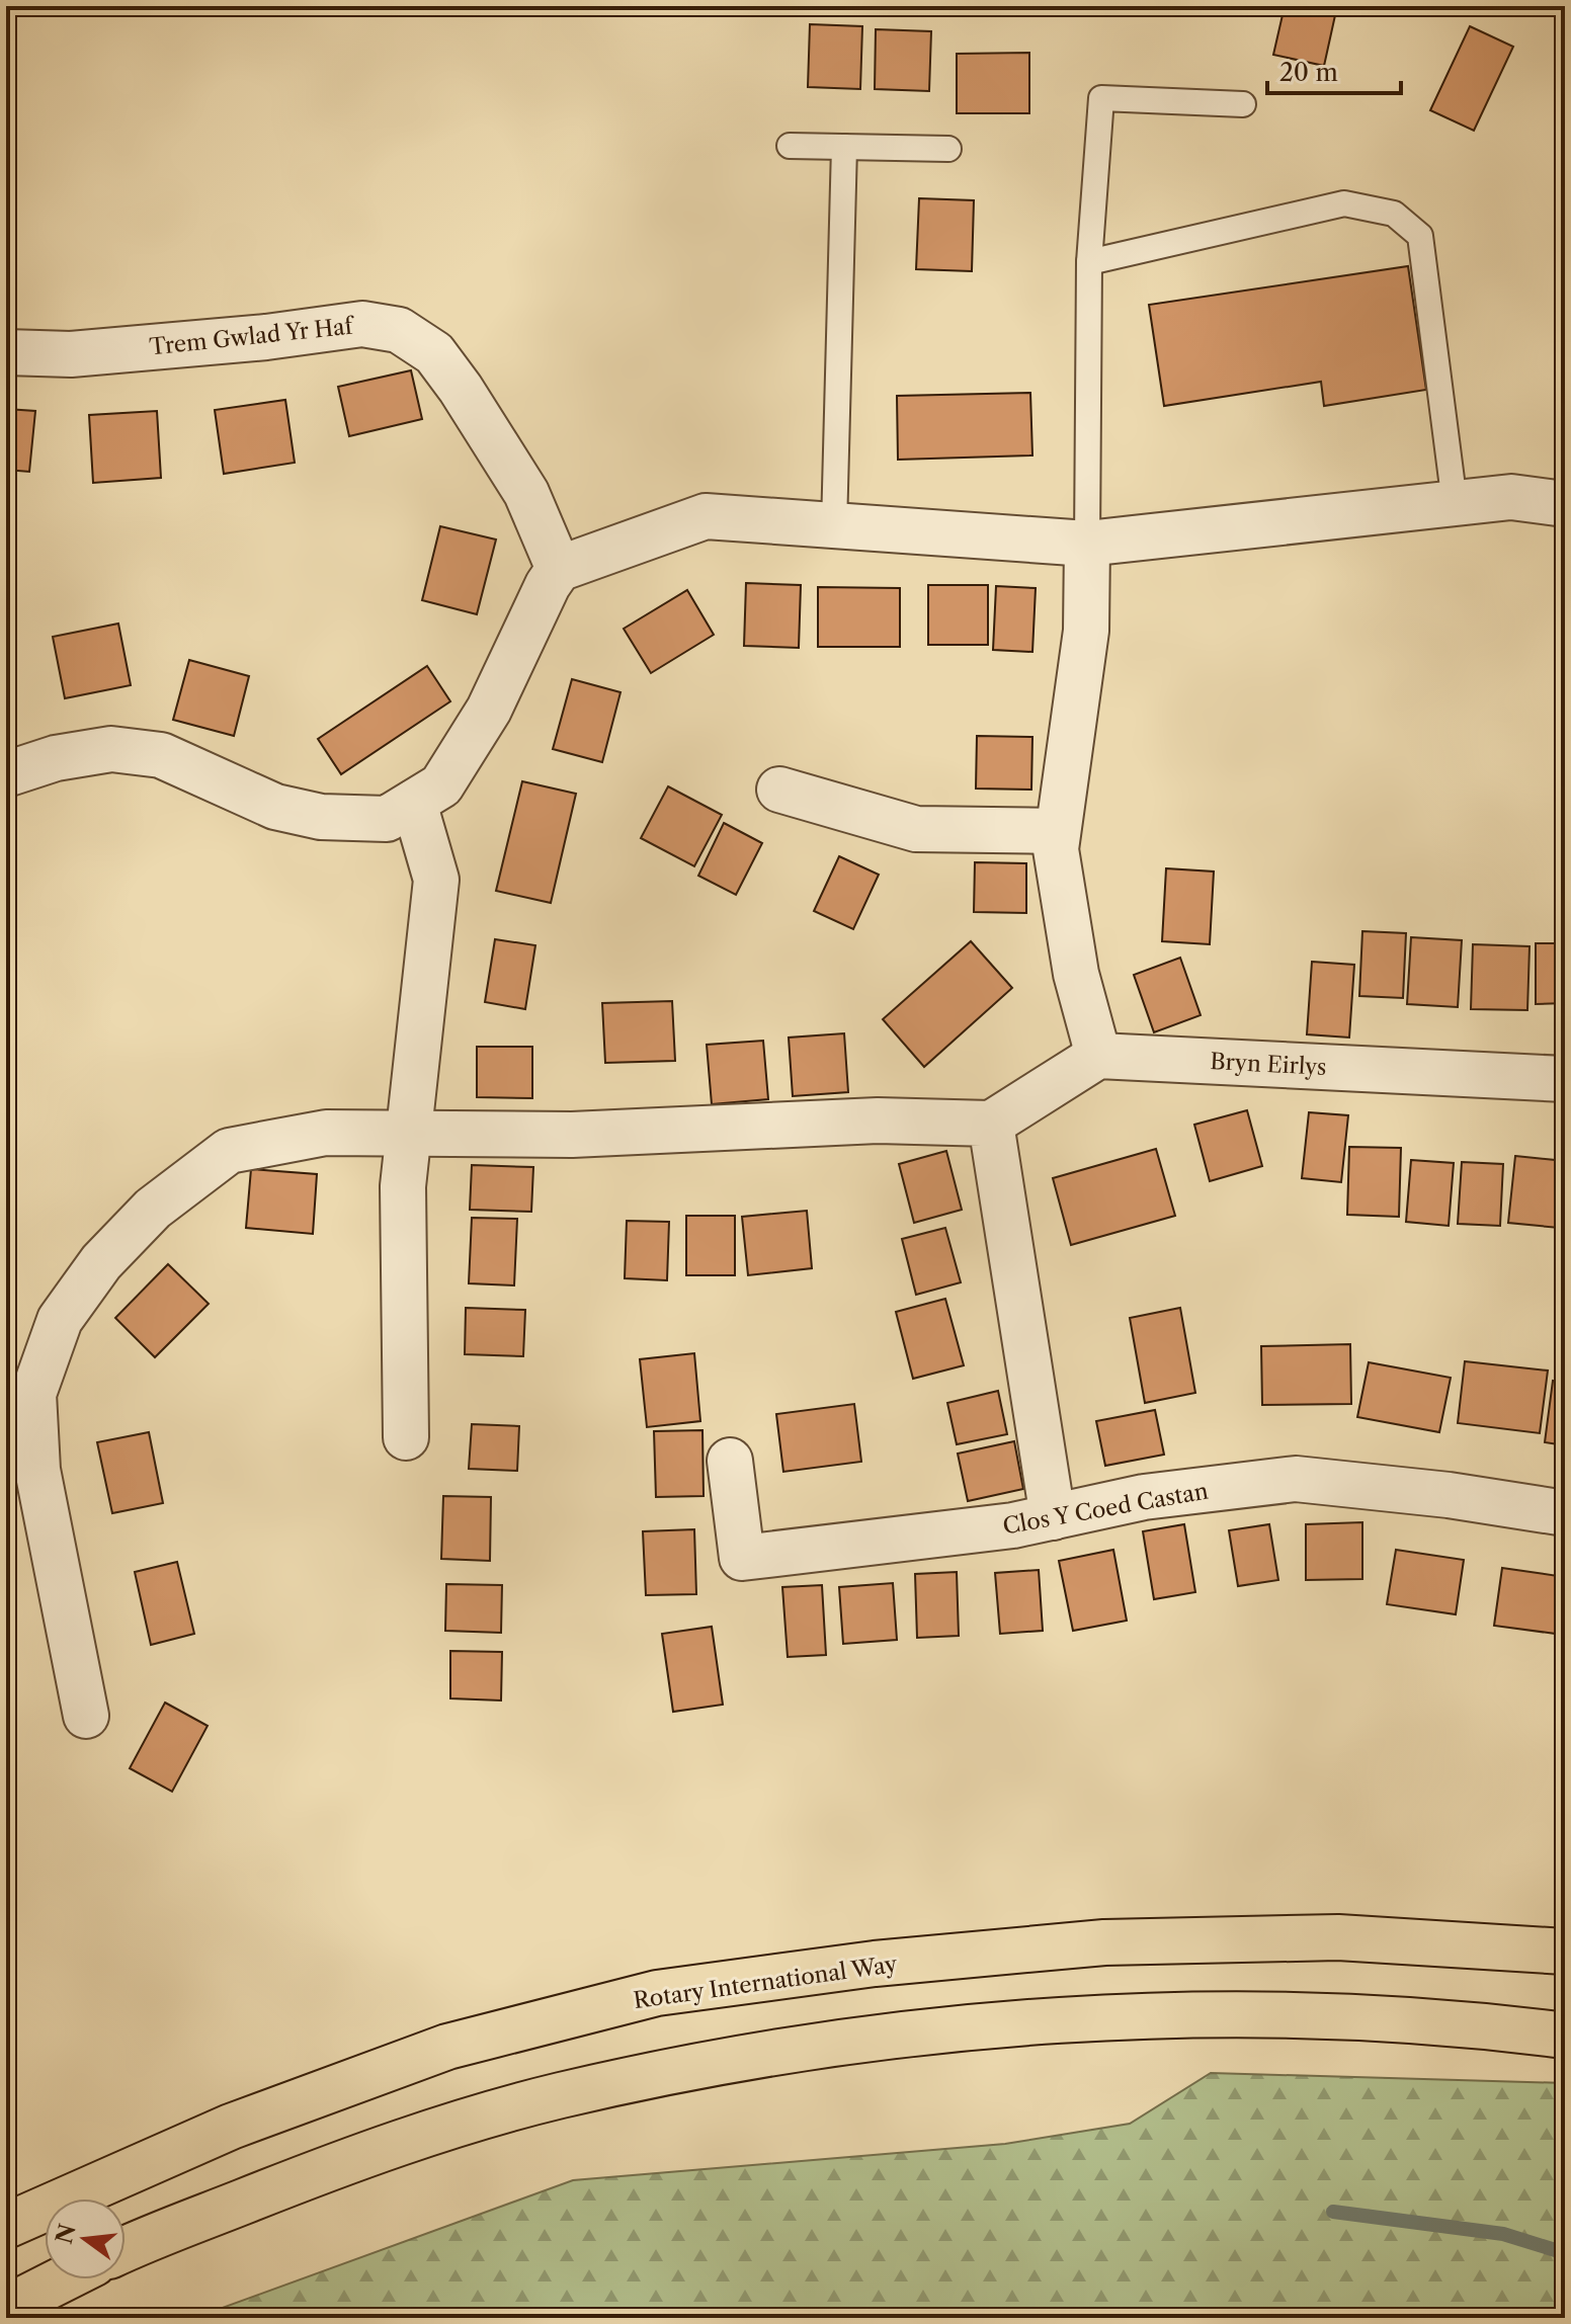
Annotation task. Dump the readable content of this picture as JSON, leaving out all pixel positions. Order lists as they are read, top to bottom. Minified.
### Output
{"streets":{"main road":["Rotary International Way"],"street":["Trem Gwlad Yr Haf","Bryn Eirlys","Clos Y Coed Castan"]},"scale_bar":"20 m","north":"left"}
